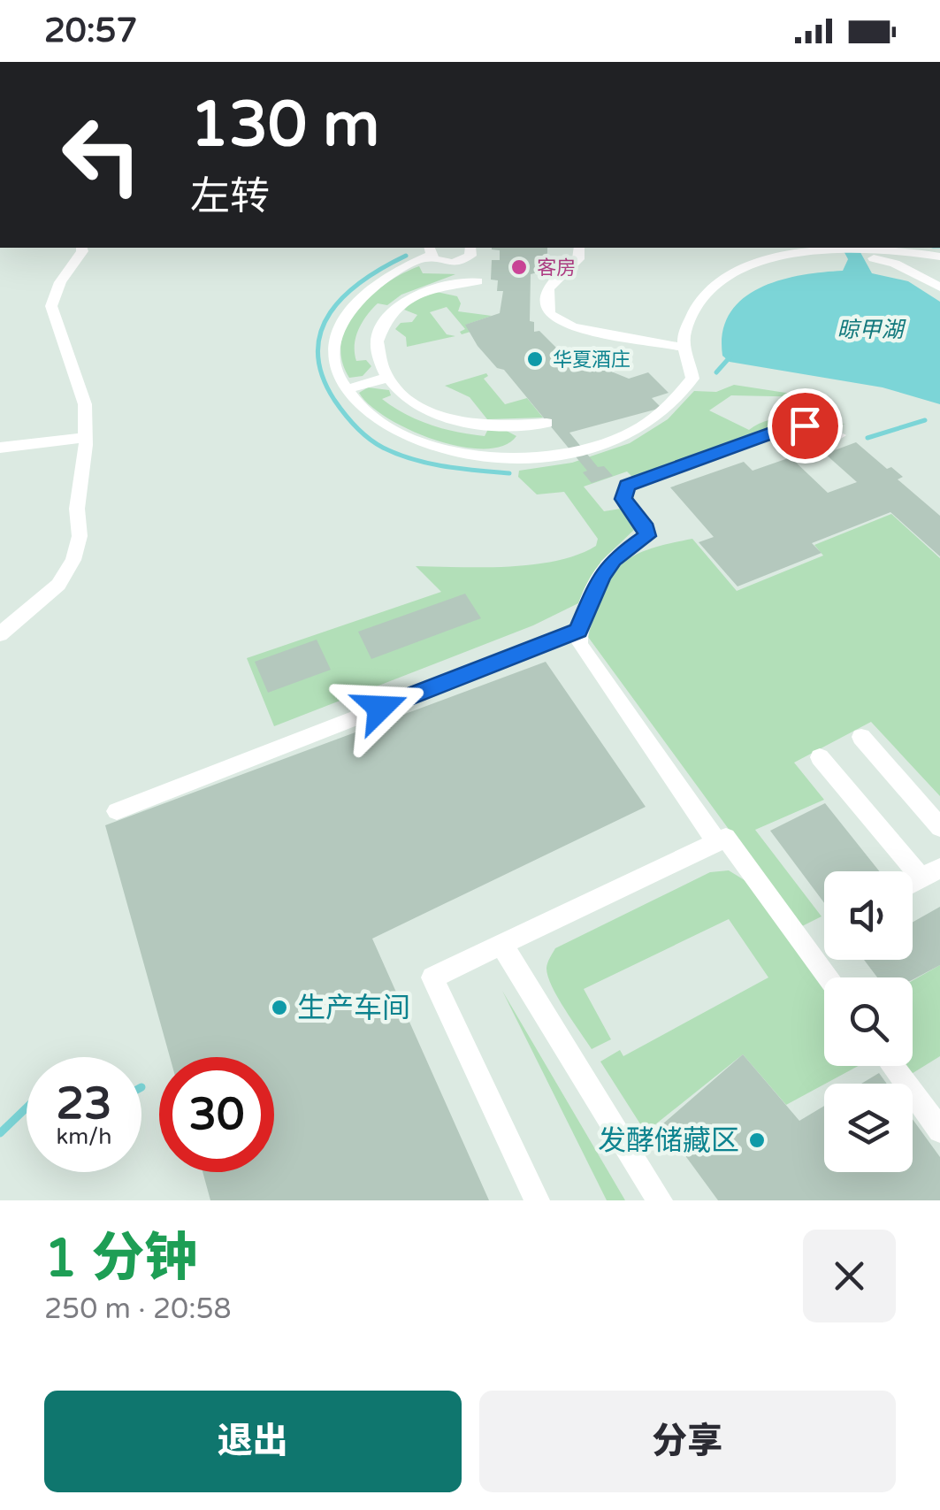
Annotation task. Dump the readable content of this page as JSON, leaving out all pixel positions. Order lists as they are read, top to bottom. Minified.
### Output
{"water":["晾甲湖"],"places":["客房","华夏酒庄","生产车间","发酵储藏区"],"page":{"status":"20:57","turn":["130 m","左转"],"speed":"23 km/h","limit":"30","heading":["1 分钟","250 m · 20:58"],"buttons":["退出","分享"]}}
